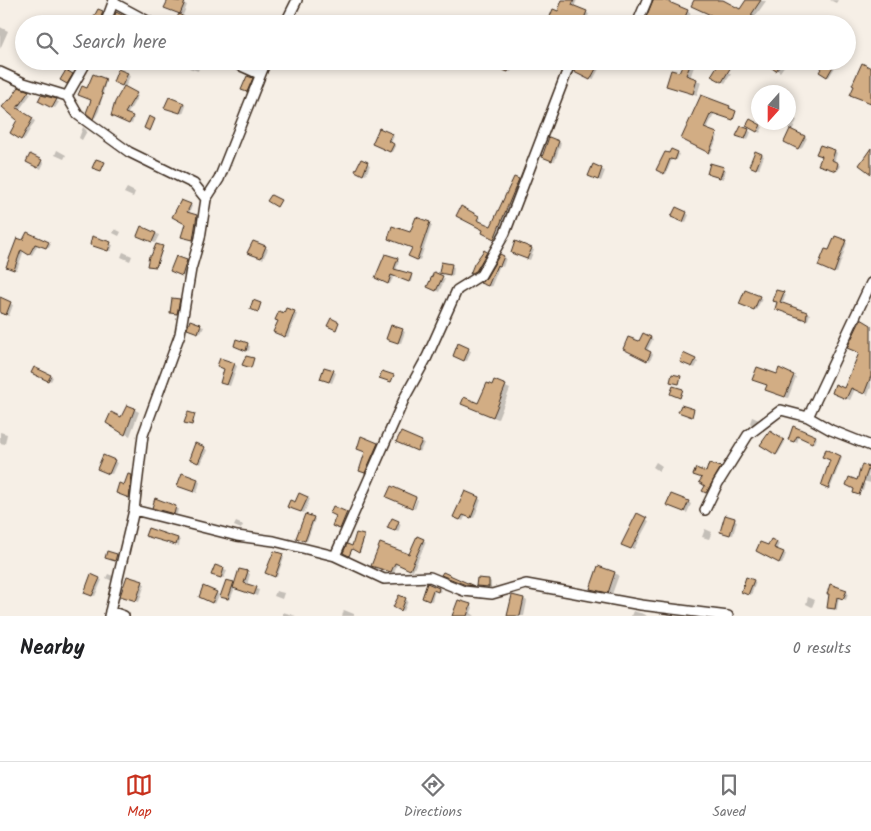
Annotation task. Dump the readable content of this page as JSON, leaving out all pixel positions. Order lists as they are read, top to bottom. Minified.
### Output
{"north":"bottom","page":{"search":"Search here","heading":["Nearby","0 results"],"nav":["Map","Directions","Saved"]}}
